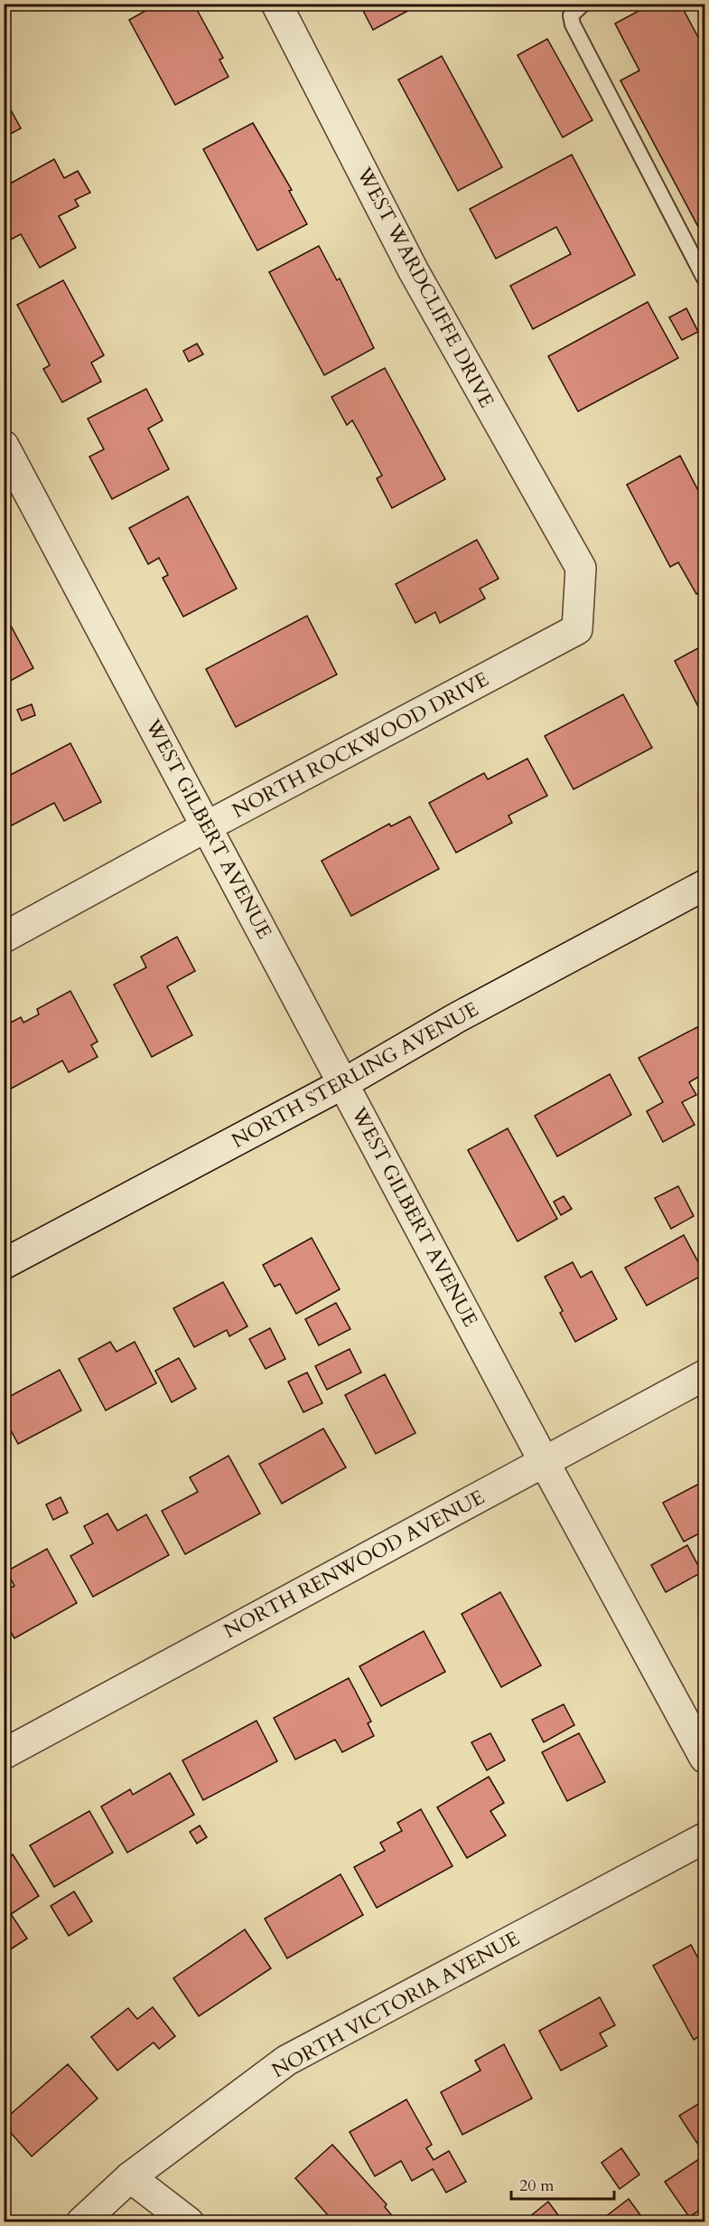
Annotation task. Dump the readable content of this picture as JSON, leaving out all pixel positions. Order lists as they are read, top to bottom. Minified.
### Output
{"streets":{"street":["WEST WARDCLIFFE DRIVE","NORTH ROCKWOOD DRIVE","WEST GILBERT AVENUE","NORTH STERLING AVENUE","NORTH RENWOOD AVENUE","NORTH VICTORIA AVENUE"]},"crossings":[["WEST WARDCLIFFE DRIVE","NORTH ROCKWOOD DRIVE"],["NORTH ROCKWOOD DRIVE","WEST GILBERT AVENUE"],["WEST GILBERT AVENUE","NORTH STERLING AVENUE"],["WEST GILBERT AVENUE","NORTH RENWOOD AVENUE"]],"scale_bar":"20 m"}
